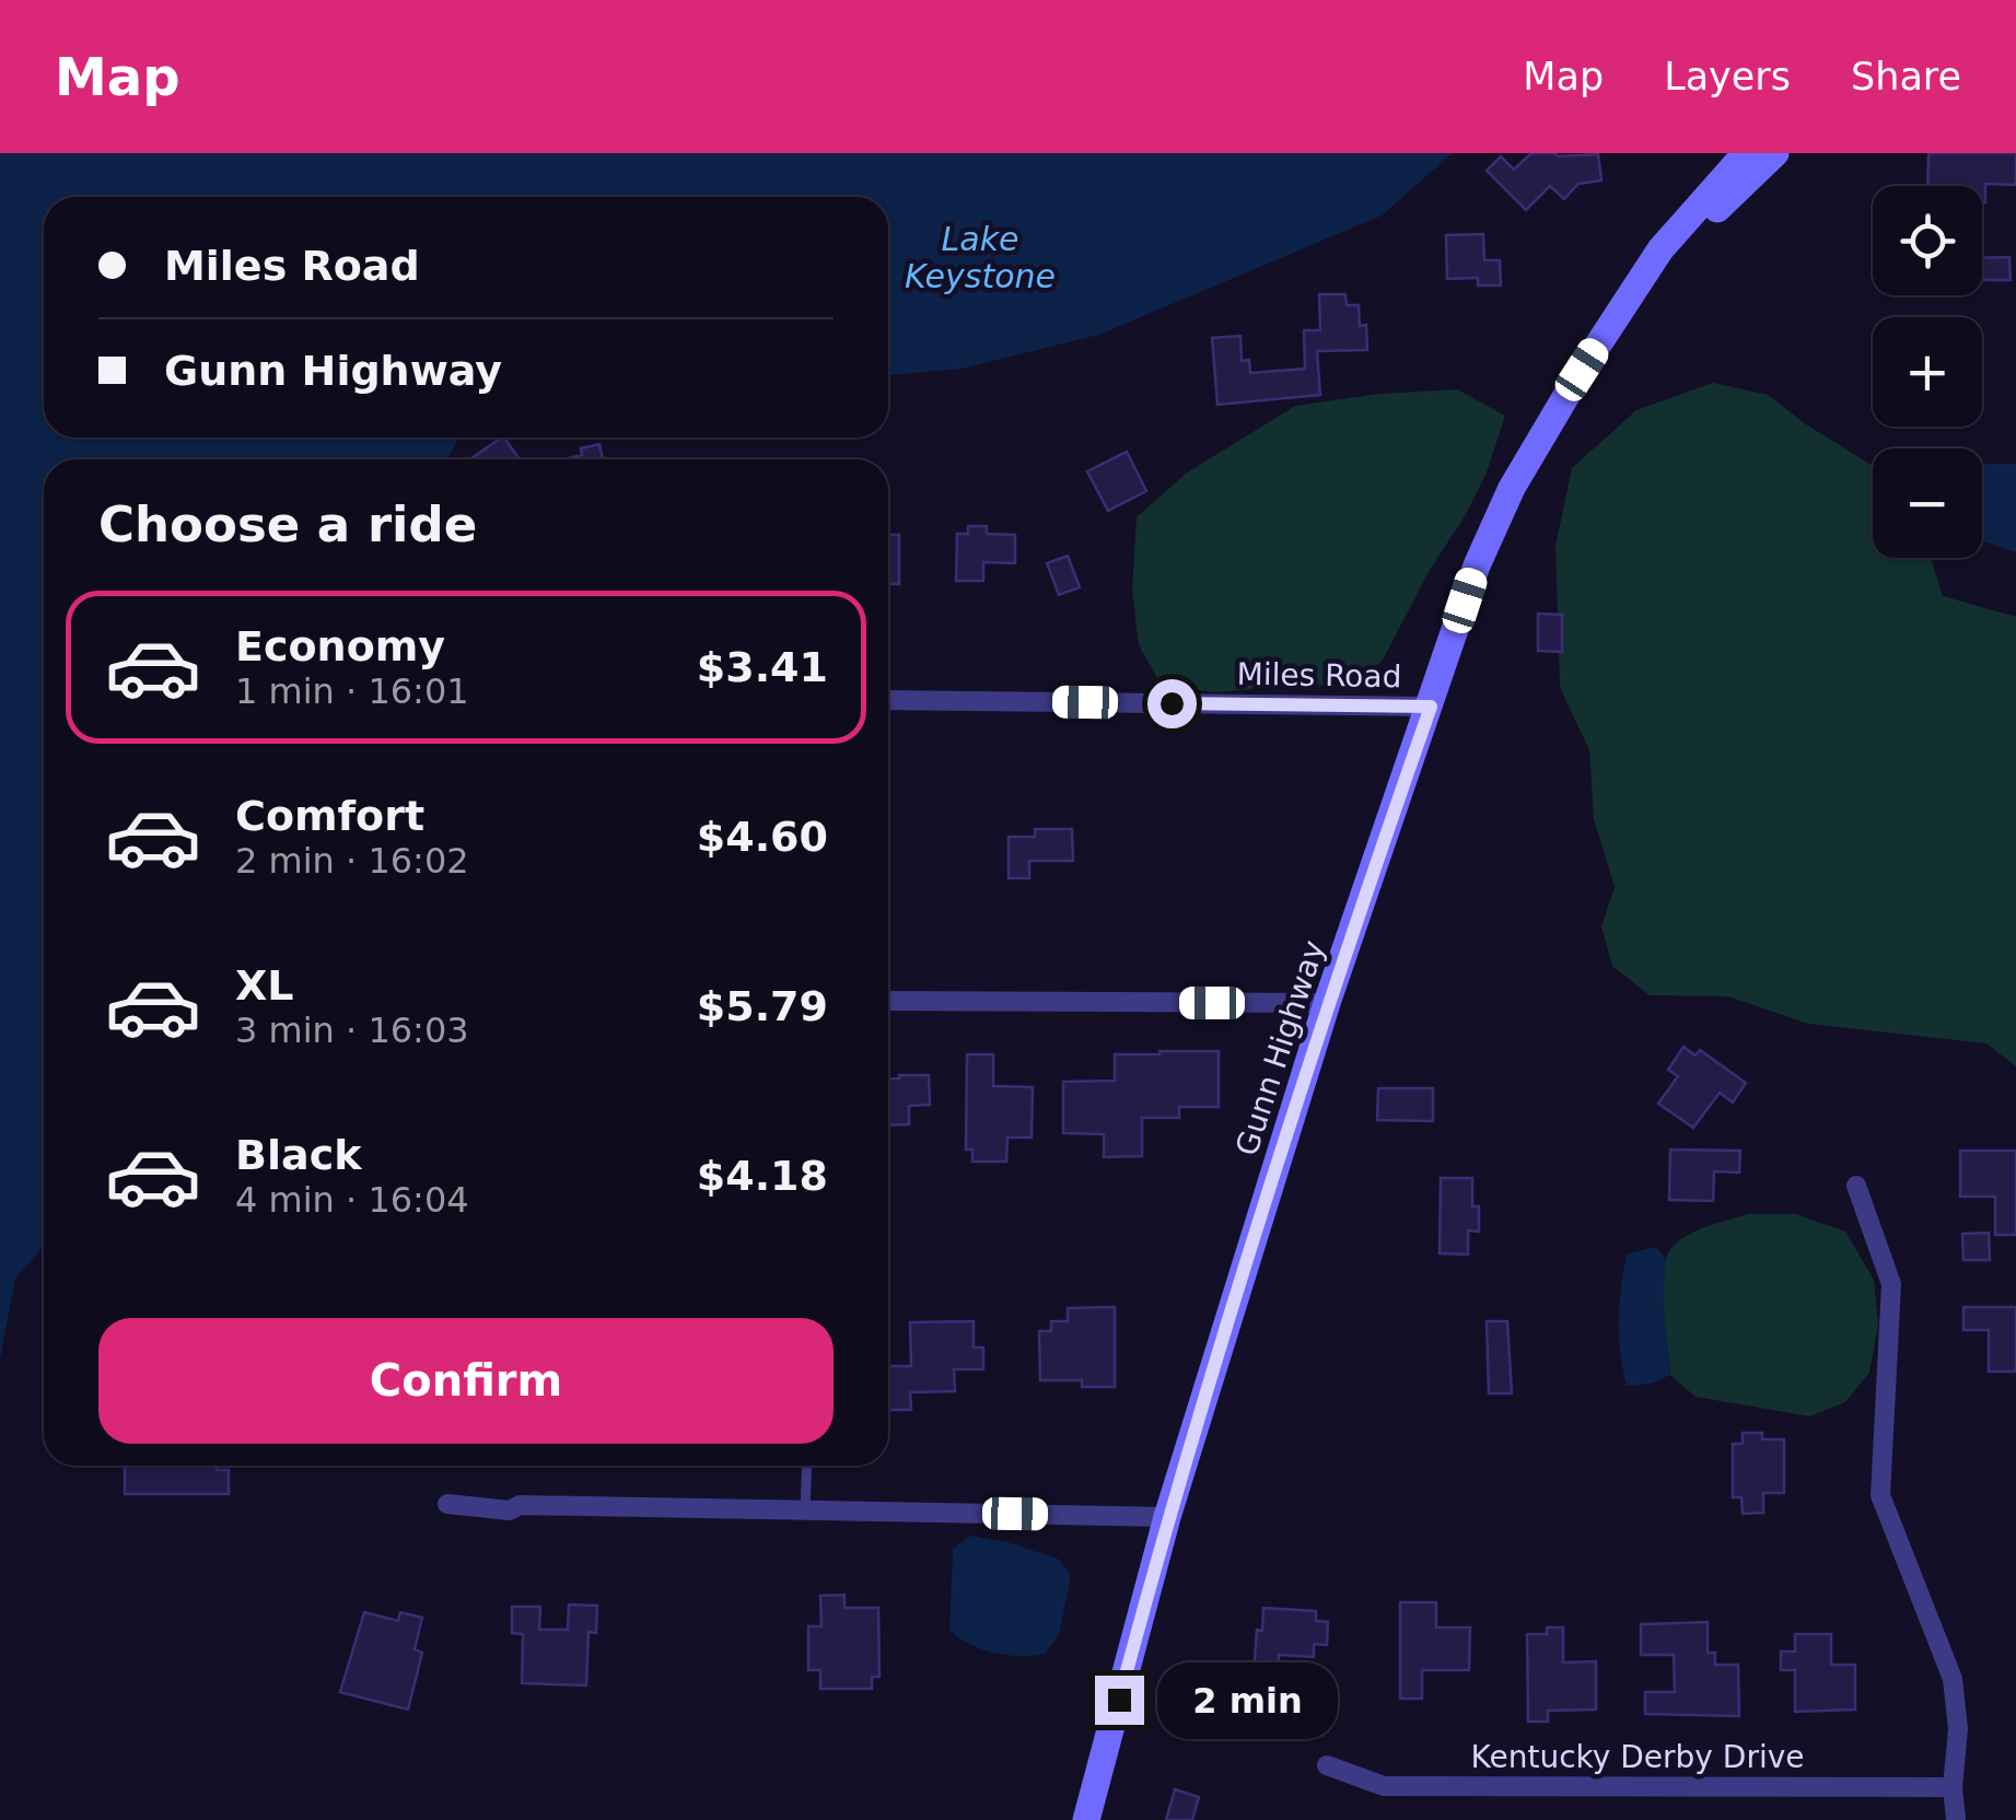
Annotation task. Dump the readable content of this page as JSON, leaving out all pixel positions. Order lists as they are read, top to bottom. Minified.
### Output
{"streets":{"main road":["Gunn Highway"],"street":["Miles Road","Kentucky Derby Drive"]},"crossings":[["Miles Road","Gunn Highway"]],"water":["Lake Keystone"],"page":{"header":"Map","nav":["Map","Layers","Share"],"map_buttons":["+","−"],"banner":["Miles Road","Gunn Highway"],"heading":"Choose a ride","list":[{"name":"Economy","note":"1 min · 16:01","value":"$3.41"},{"name":"Comfort","note":"2 min · 16:02","value":"$4.60"},{"name":"XL","note":"3 min · 16:03","value":"$5.79"},{"name":"Black","note":"4 min · 16:04","value":"$4.18"}],"buttons":"Confirm","bubble":"2 min"}}
